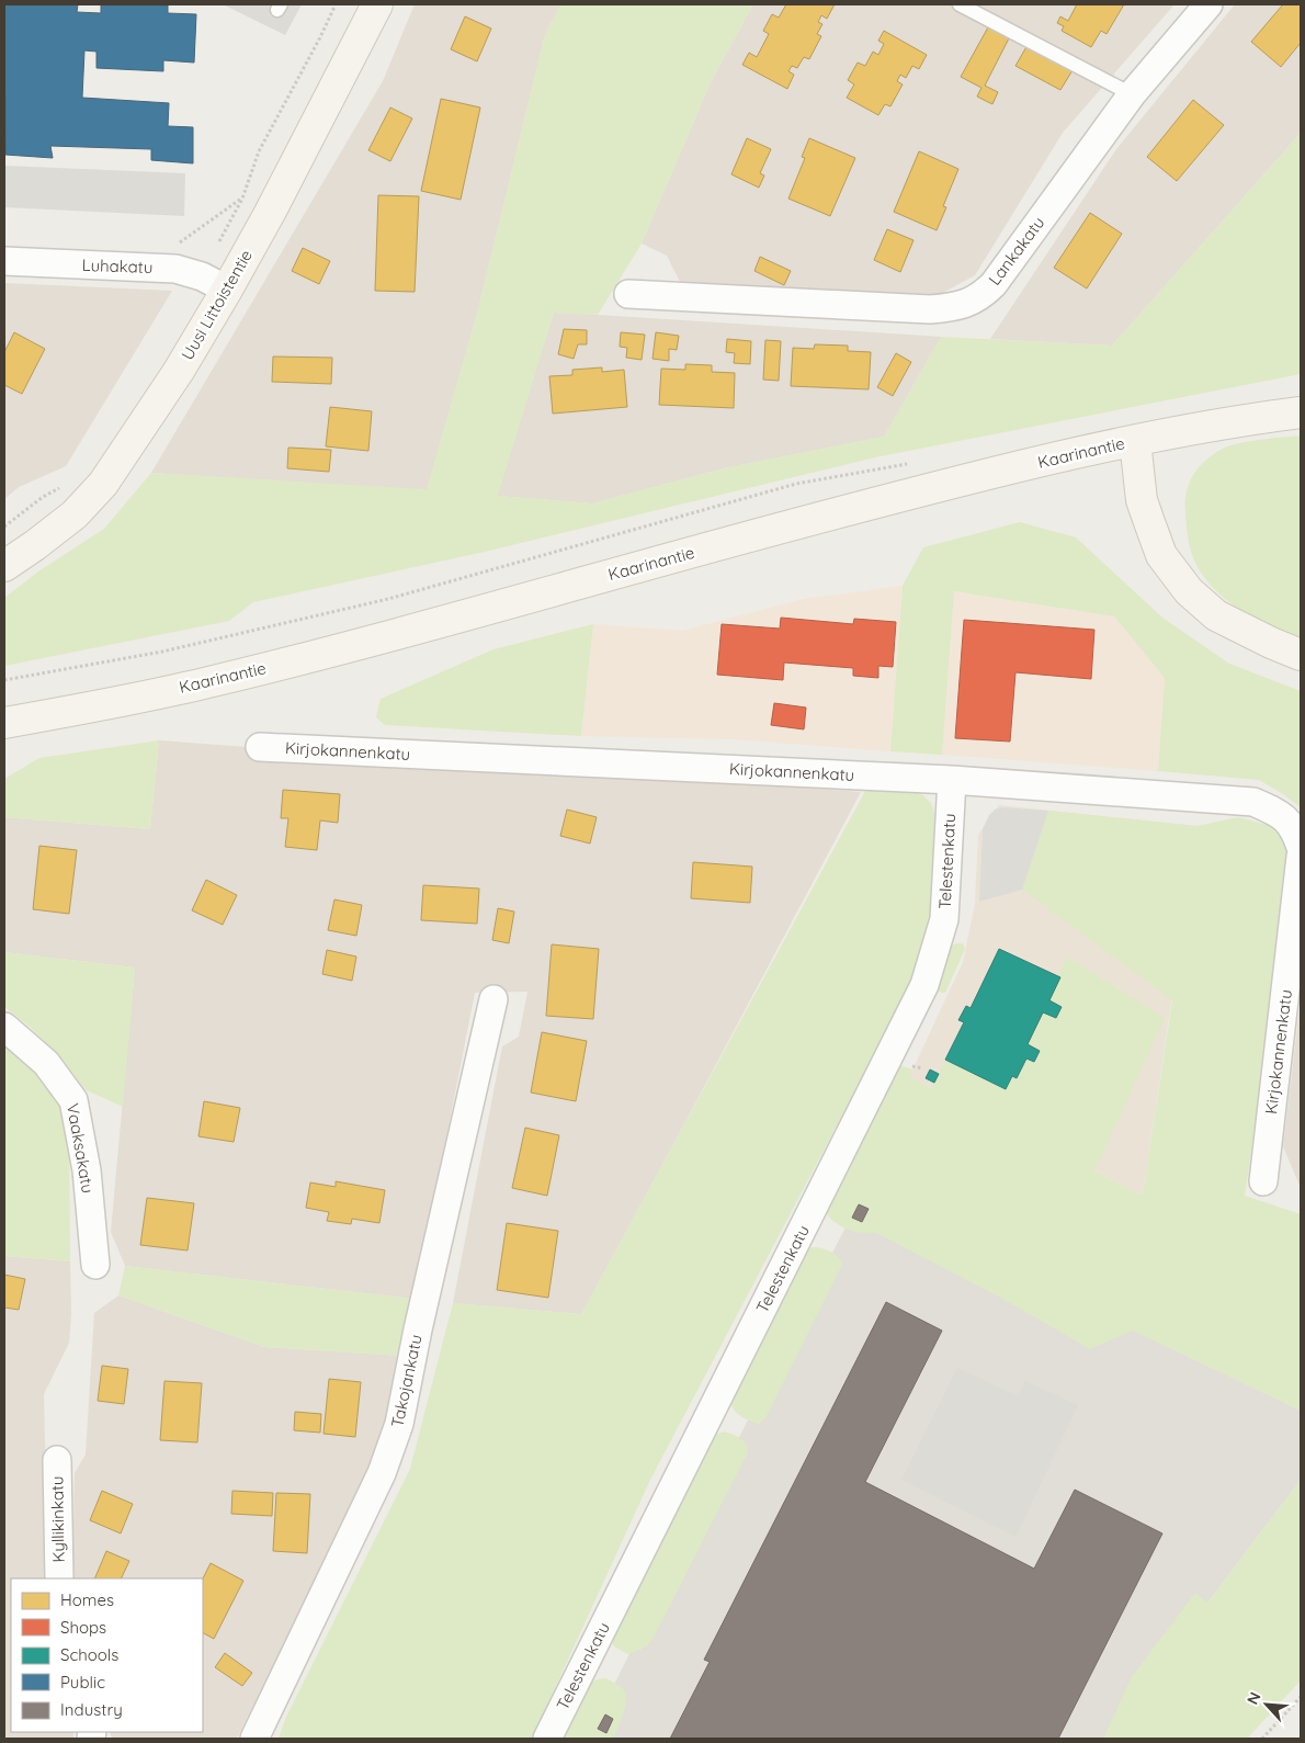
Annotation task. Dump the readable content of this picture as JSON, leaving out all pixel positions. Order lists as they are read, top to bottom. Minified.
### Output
{"streets":{"main road":["Uusi Littoistentie","Kaarinantie"],"street":["Lankakatu","Luhakatu","Kirjokannenkatu","Telestenkatu","Vaaksakatu","Takojankatu","Kyllikinkatu"]},"crossings":[["Luhakatu","Uusi Littoistentie"],["Kirjokannenkatu","Telestenkatu"]],"legend":["Homes","Shops","Schools","Public","Industry"],"north":"top left"}
